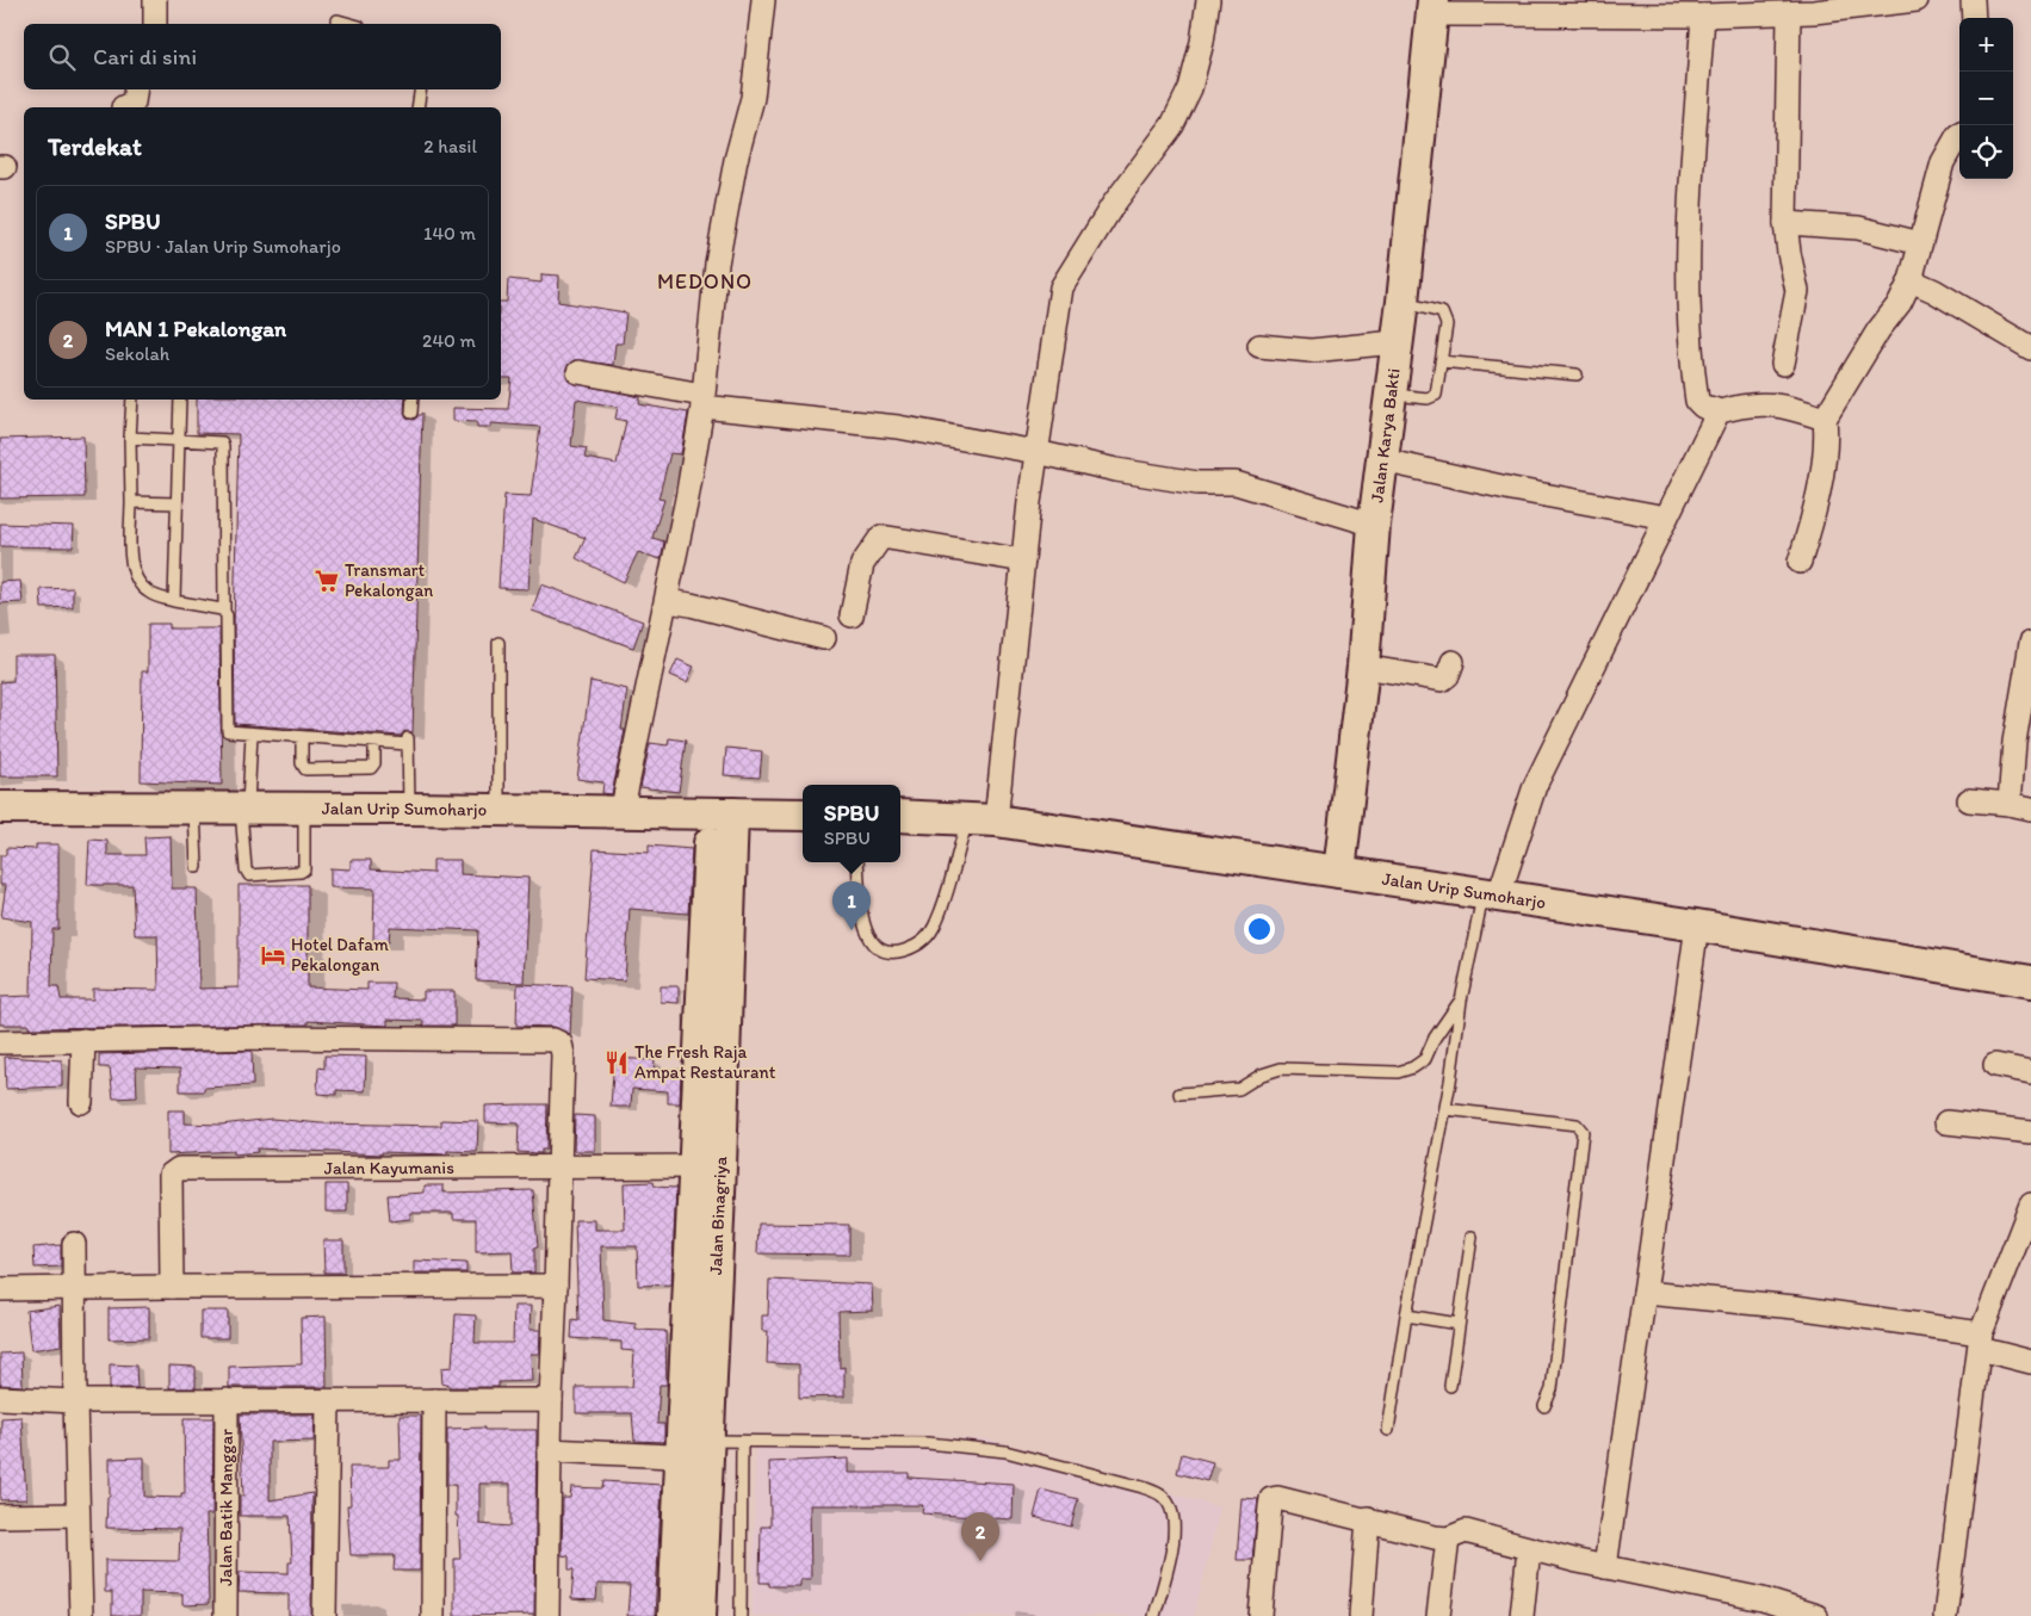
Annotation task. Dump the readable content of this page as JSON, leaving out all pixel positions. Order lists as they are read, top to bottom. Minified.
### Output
{"streets":{"main road":["Jalan Karya Bakti","Jalan Urip Sumoharjo","Jalan Binagriya"],"street":["Jalan Kayumanis","Jalan Batik Manggar"]},"crossings":[["Jalan Karya Bakti","Jalan Urip Sumoharjo"],["Jalan Urip Sumoharjo","Jalan Binagriya"],["Jalan Kayumanis","Jalan Binagriya"]],"districts":["MEDONO"],"places":{"supermarket":["Transmart Pekalongan"],"hotel":["Hotel Dafam Pekalongan"],"restaurant":["The Fresh Raja Ampat Restaurant"]},"page":{"map_buttons":["+","−"],"search":"Cari di sini","heading":["Terdekat","2 hasil"],"list":[{"mark":"1","name":"SPBU","note":"SPBU · Jalan Urip Sumoharjo","value":"140 m"},{"mark":"2","name":"MAN 1 Pekalongan","note":"Sekolah","value":"240 m"}],"popup":["SPBU","SPBU"],"pins":["1","2"]}}
